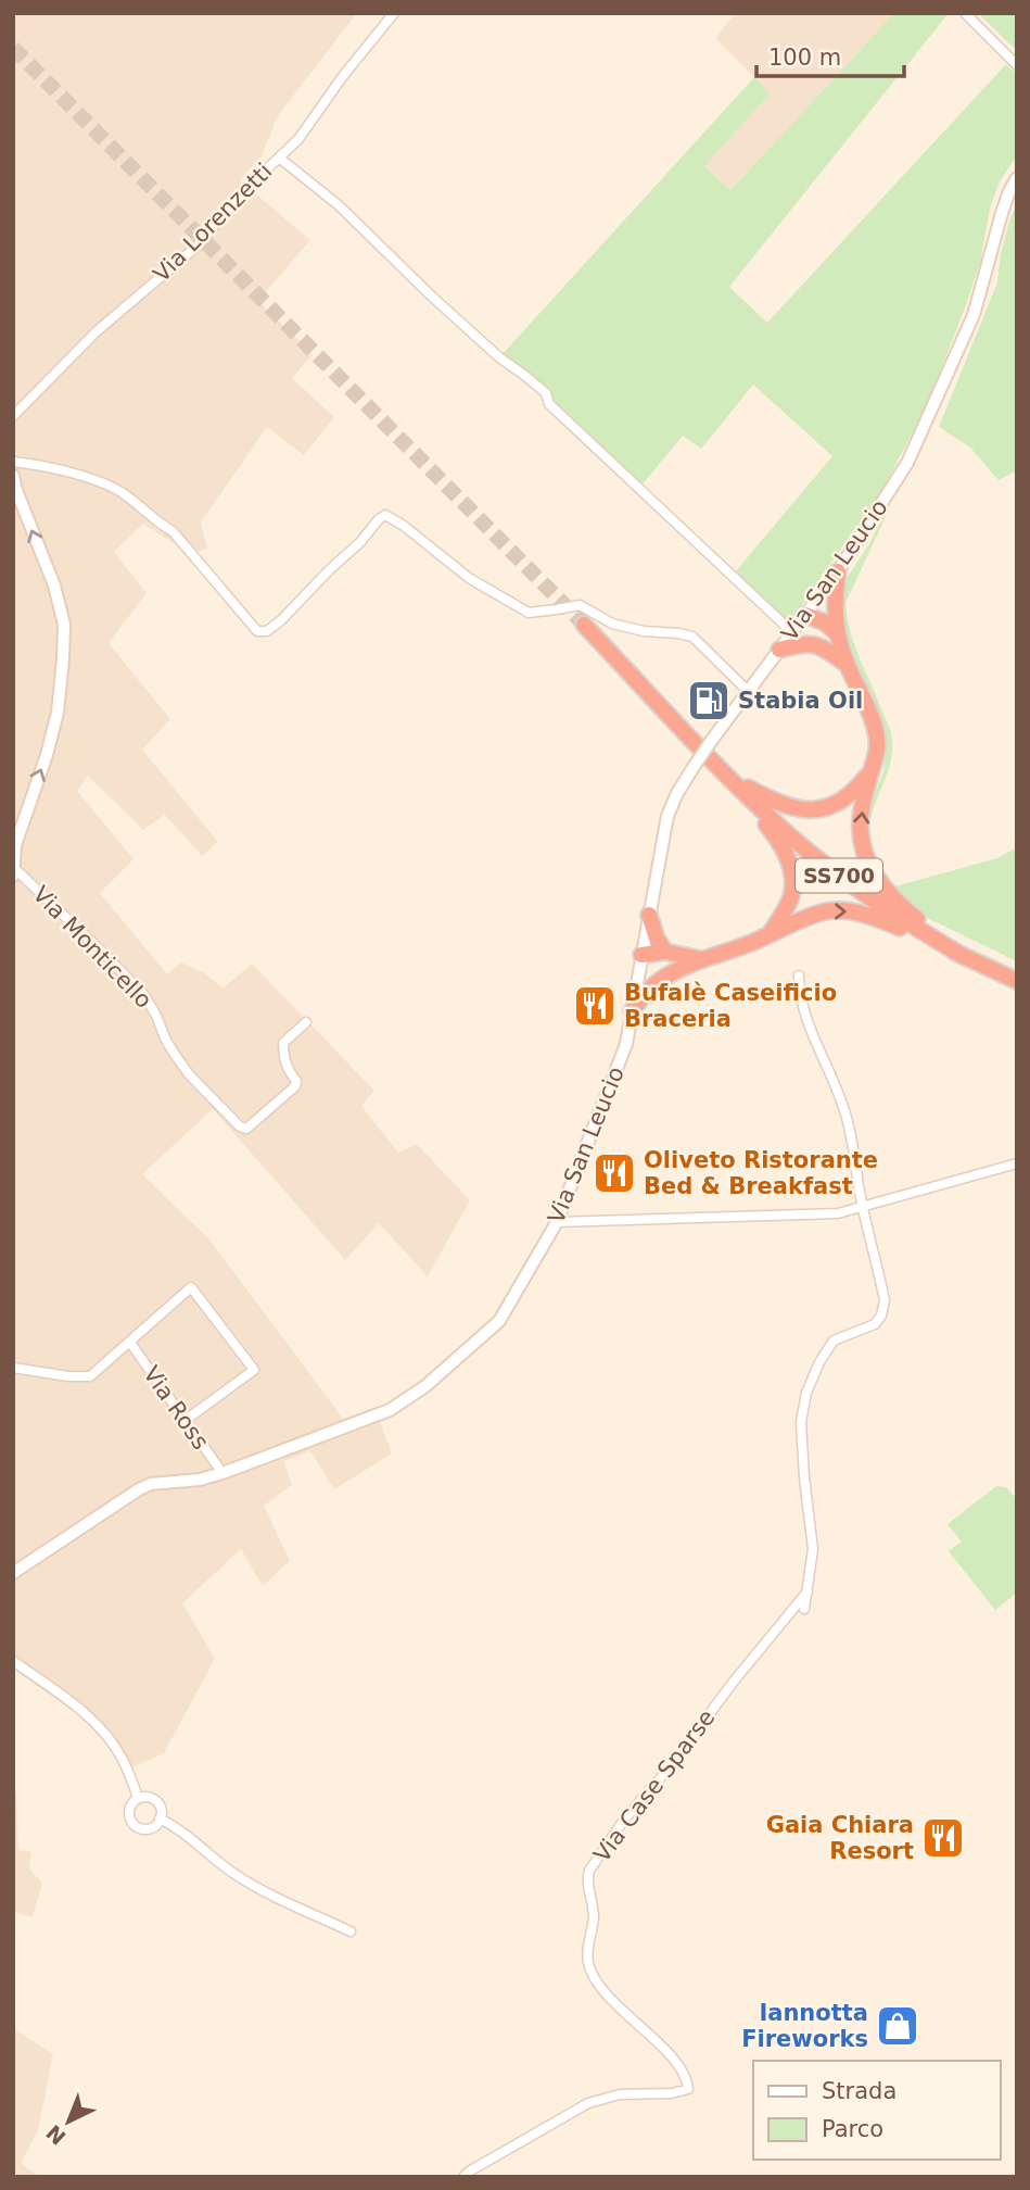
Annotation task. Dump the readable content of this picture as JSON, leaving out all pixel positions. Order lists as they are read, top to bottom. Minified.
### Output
{"streets":{"highway":["SS700"],"street":["Via Lorenzetti","Via San Leucio","Via Monticello","Via Ross","Via Case Sparse"]},"crossings":[["Via San Leucio","SS700"],["Via San Leucio","Via Ross"]],"places":{"fuel station":["Stabia Oil"],"restaurant":["Bufalè Caseificio Braceria","Oliveto Ristorante Bed & Breakfast","Gaia Chiara Resort"],"shop":["Iannotta Fireworks"]},"legend":["Strada","Parco"],"scale_bar":"100 m","north":"bottom left"}
